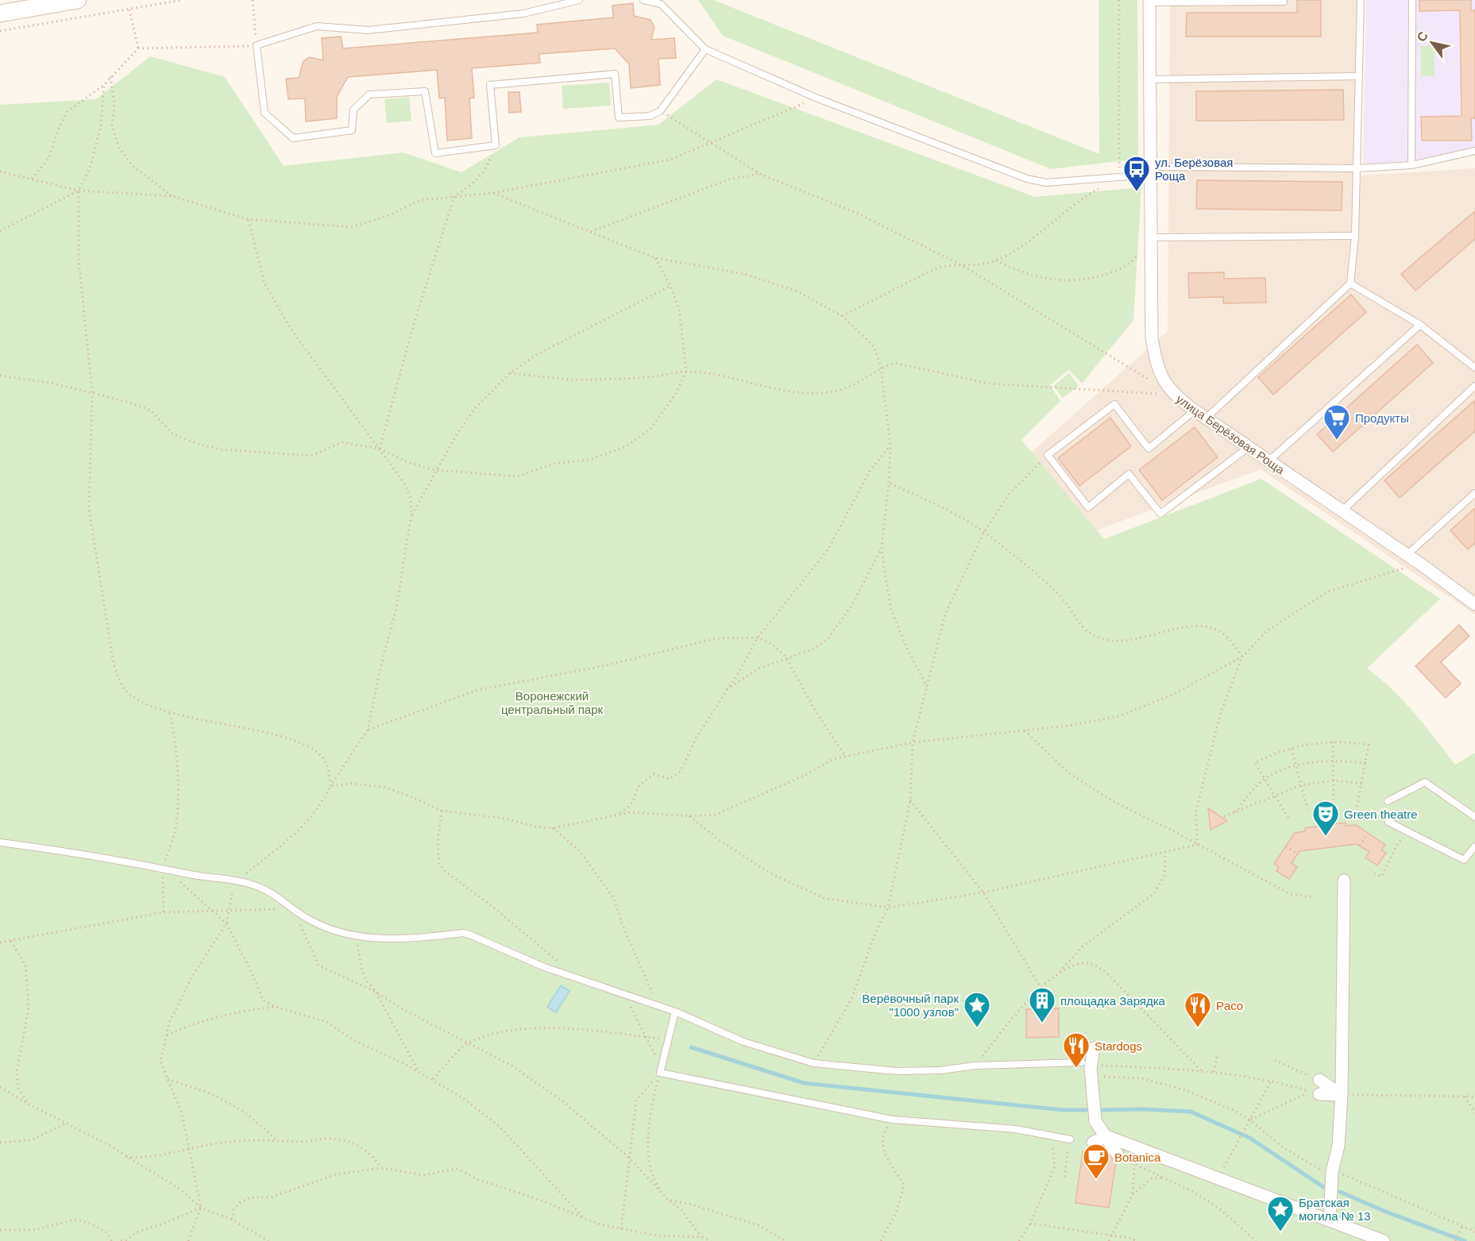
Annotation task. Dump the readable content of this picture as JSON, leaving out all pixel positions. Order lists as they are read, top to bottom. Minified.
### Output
{"streets":{"street":["улица Берёзовая Роща"]},"parks":["Воронежский центральный парк"],"places":{"bus stop":["ул. Берёзовая Роща"],"supermarket":["Продукты"],"theatre":["Green theatre"],"building":["площадка Зарядка"],"place":["Верёвочный парк \"1000 узлов\"","Братская могила № 13"],"restaurant":["Paco","Stardogs"],"cafe":["Botanica"]},"north":"top left"}
